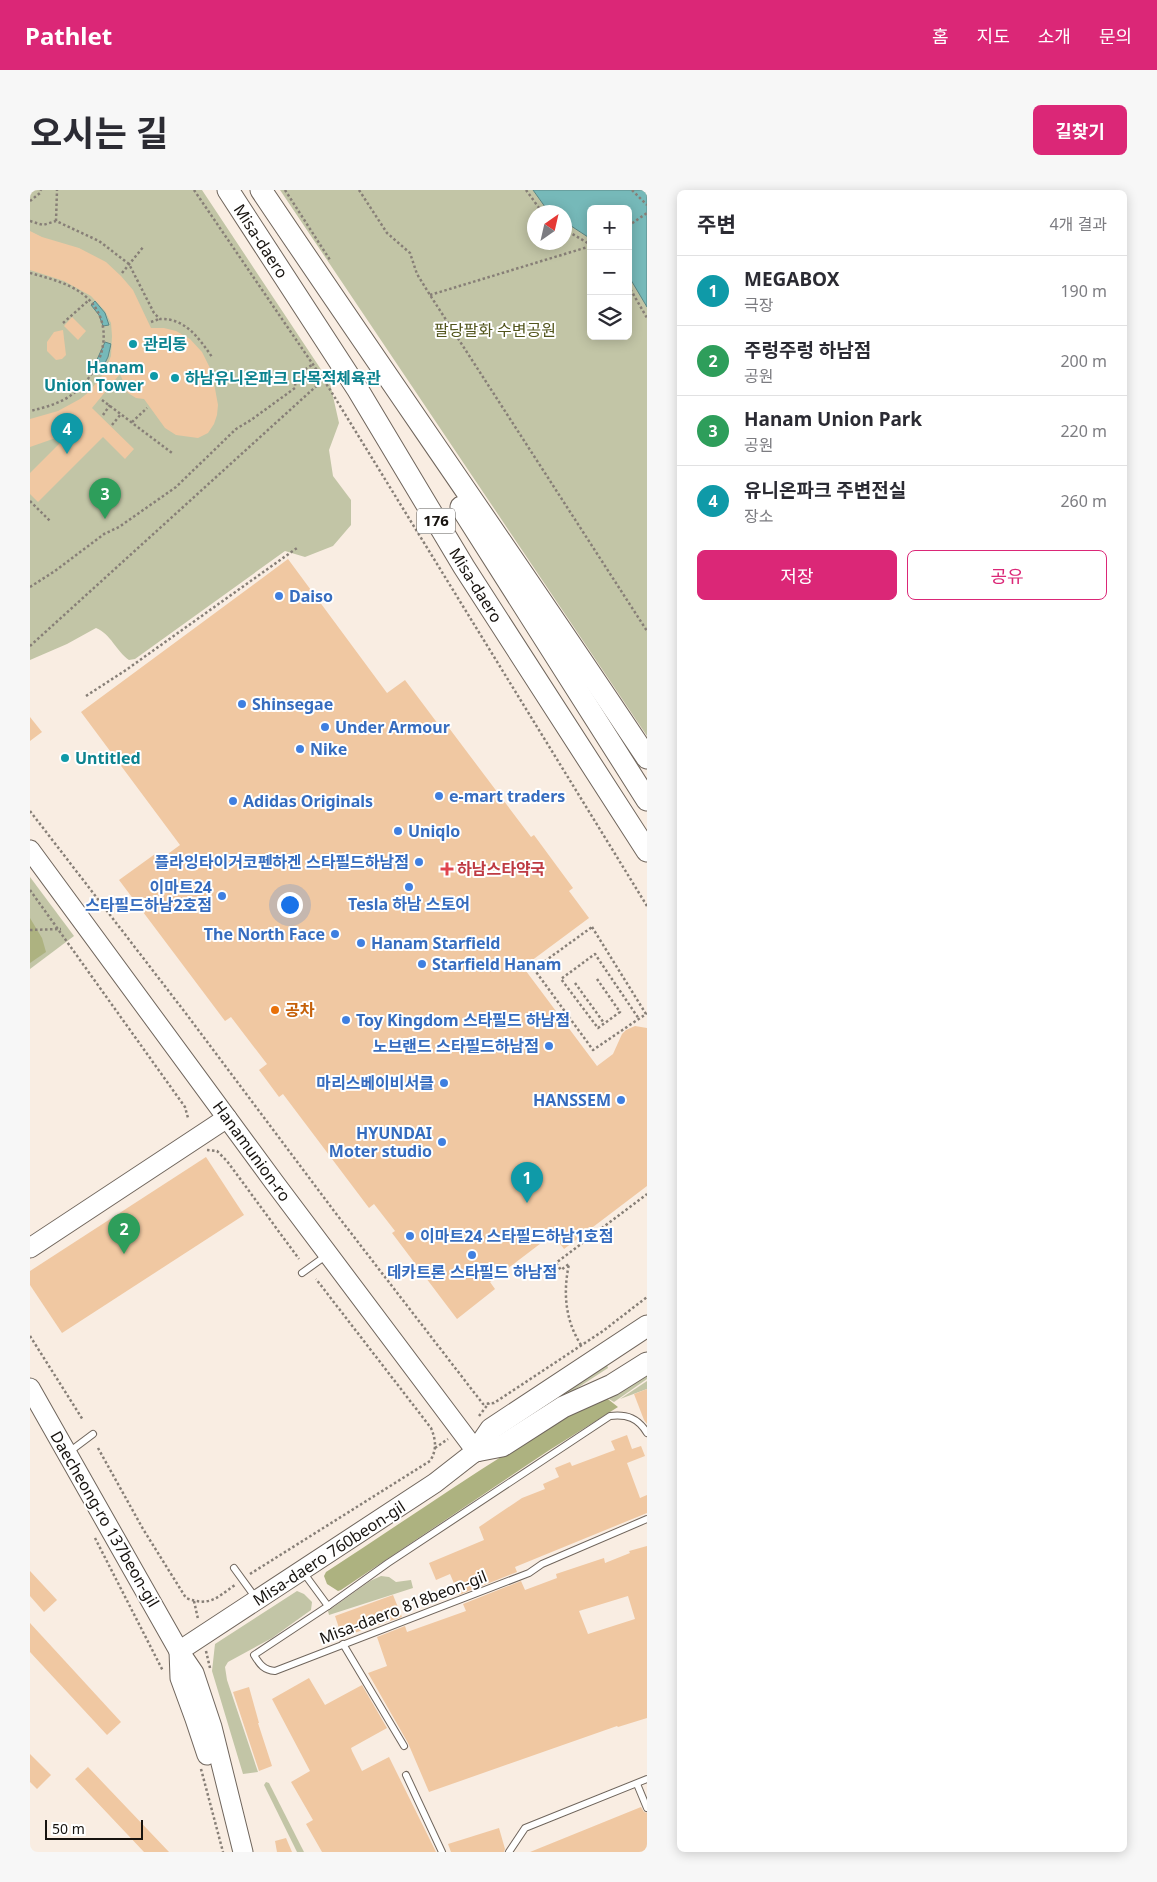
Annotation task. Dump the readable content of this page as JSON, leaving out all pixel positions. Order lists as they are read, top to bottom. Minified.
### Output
{"streets":{"main road":["Misa-daero","176","Hanamunion-ro","Daecheong-ro 137beon-gil","Misa-daero 760beon-gil"],"lane":["Misa-daero 818beon-gil"]},"crossings":[["Hanamunion-ro","Misa-daero 760beon-gil"],["Daecheong-ro 137beon-gil","Misa-daero 760beon-gil"],["Misa-daero 760beon-gil","Misa-daero 818beon-gil"]],"parks":["팔당팔화 수변공원"],"places":{"other":["관리동","Hanam Union Tower","하남유니온파크 다목적체육관","Daiso","Shinsegae","Under Armour","Nike","Untitled","e-mart traders","Adidas Originals","Uniqlo","플라잉타이거코펜하겐 스타필드하남점","Tesla 하남 스토어","이마트24 스타필드하남2호점","The North Face","Hanam Starfield","Starfield Hanam","공차","Toy Kingdom 스타필드 하남점","노브랜드 스타필드하남점","마리스베이비서클","HANSSEM","HYUNDAI Moter studio","이마트24 스타필드하남1호점","데카트론 스타필드 하남점"],"health":["하남스타약국"]},"scale_bar":"50 m","north":"top right","page":{"header":"Pathlet","nav":["홈","지도","소개","문의"],"title":"오시는 길","buttons":["길찾기",["저장","공유"]],"heading":["주변","4개 결과"],"map_buttons":["+","−"],"list":[{"mark":"1","name":"MEGABOX","note":"극장","value":"190 m"},{"mark":"2","name":"주렁주렁 하남점","note":"공원","value":"200 m"},{"mark":"3","name":"Hanam Union Park","note":"공원","value":"220 m"},{"mark":"4","name":"유니온파크 주변전실","note":"장소","value":"260 m"}],"pins":["4","3","1","2"],"scale":"50 m"}}
